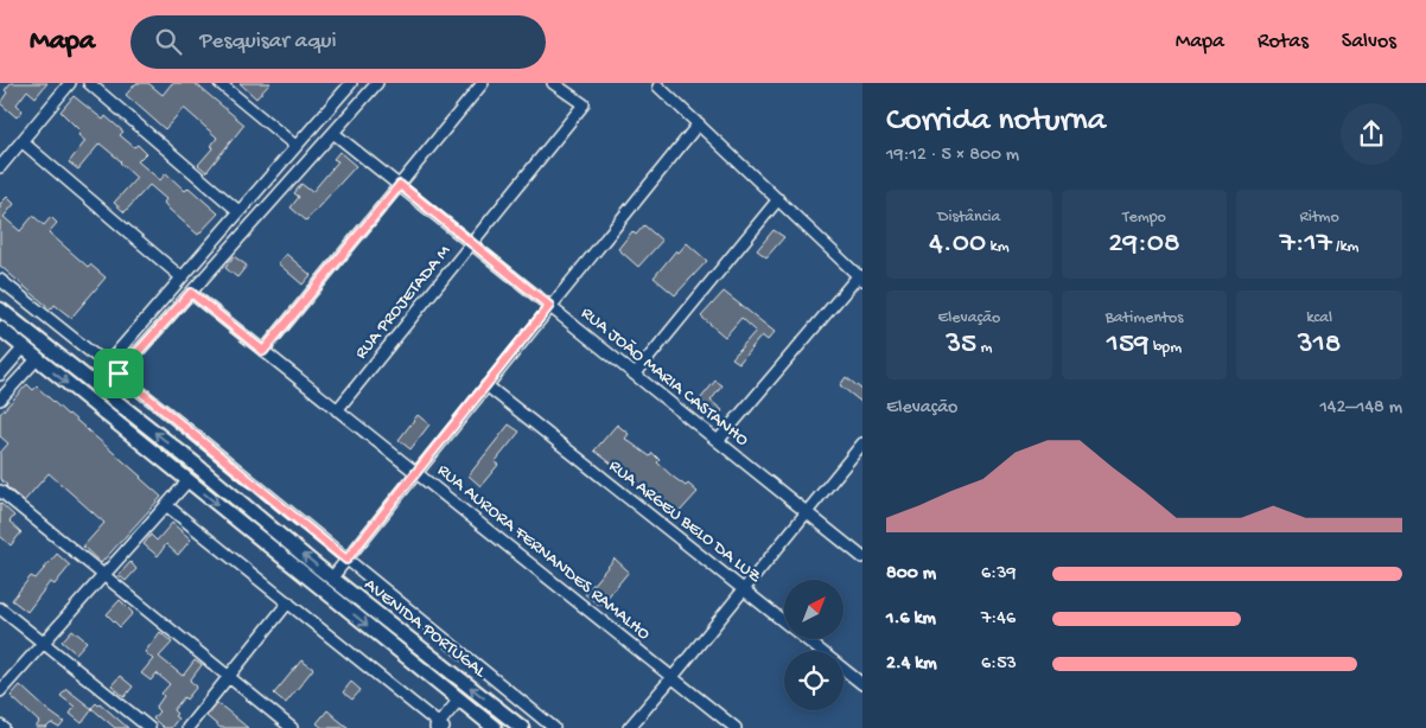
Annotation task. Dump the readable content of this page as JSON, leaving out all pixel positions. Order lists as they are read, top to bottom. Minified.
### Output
{"streets":{"main road":["AVENIDA PORTUGAL"],"street":["RUA PROJETADA M","RUA JOÃO MARIA CASTANHO","RUA ARGEU BELO DA LUZ","RUA AURORA FERNANDES RAMALHO"]},"crossings":[["RUA PROJETADA M","RUA JOÃO MARIA CASTANHO"],["RUA PROJETADA M","RUA AURORA FERNANDES RAMALHO"]],"north":"top right","page":{"header":"Mapa","search":"Pesquisar aqui","nav":["Mapa","Rotas","Salvos"],"heading":["Corrida noturna","19:12 · 5 × 800 m"],"stats":[["Distância","4.00 km"],["Tempo","29:08"],["Ritmo","7:17 /km"],["Elevação","35 m"],["Batimentos","159 bpm"],["kcal","318"]],"chart":["Elevação","142–148 m"],"list":[{"name":"800 m","note":"6:39"},{"name":"1.6 km","note":"7:46"},{"name":"2.4 km","note":"6:53"}]}}
